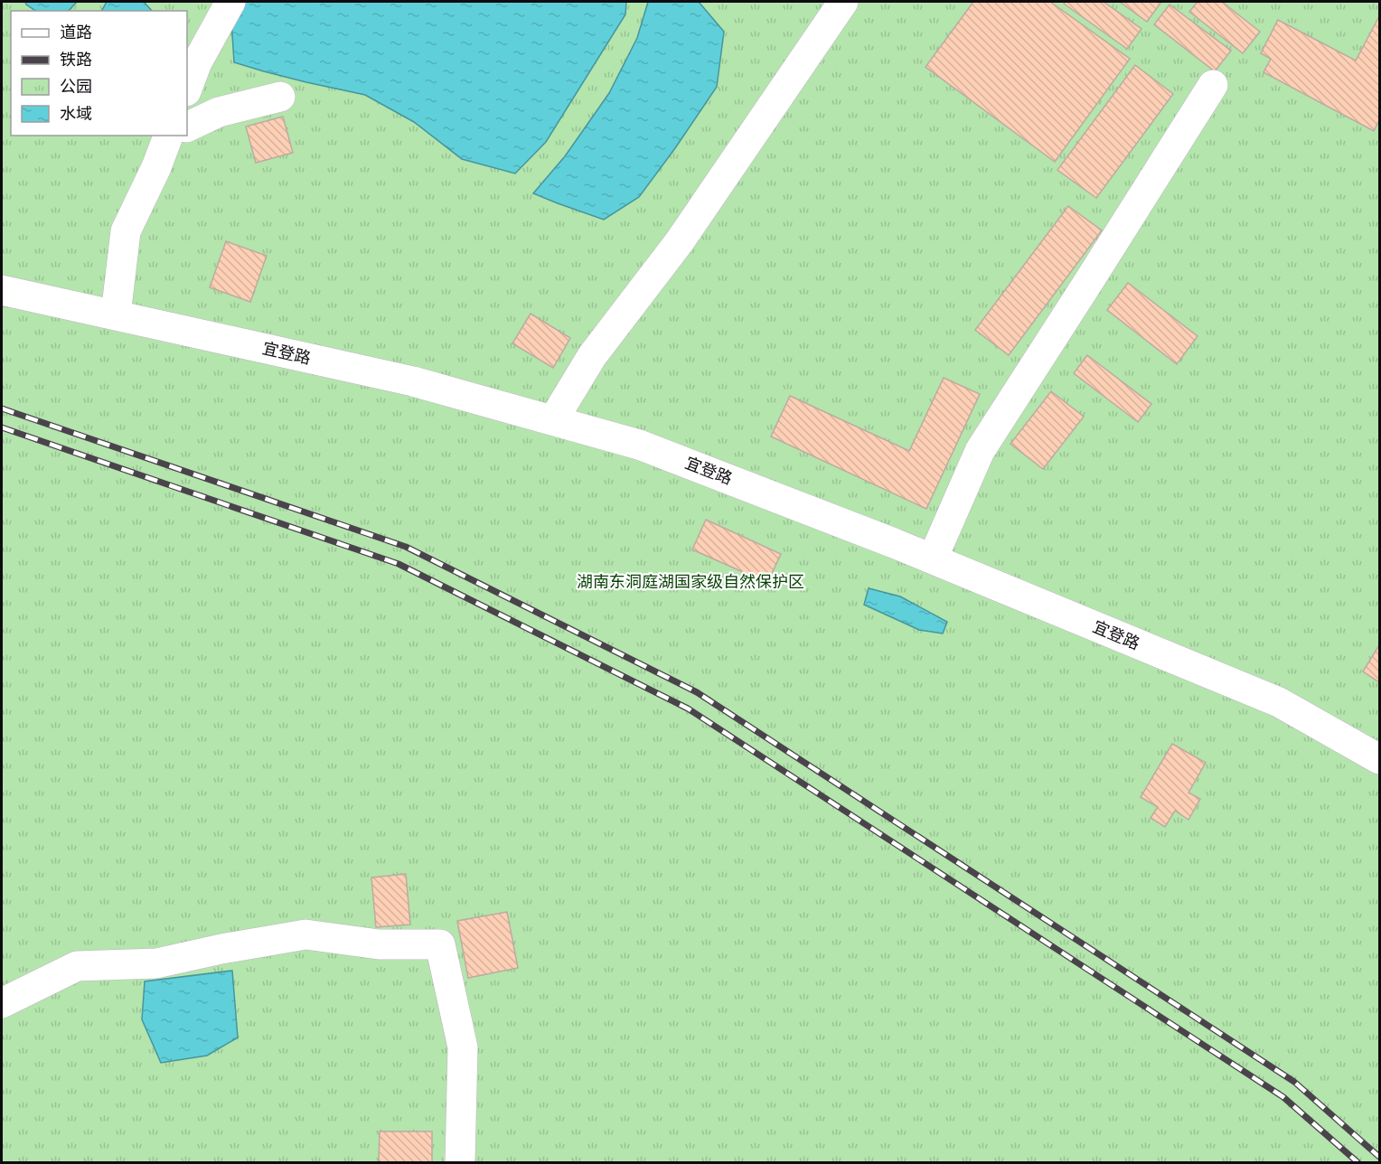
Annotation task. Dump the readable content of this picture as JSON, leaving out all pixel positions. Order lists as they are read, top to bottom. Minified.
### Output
{"streets":{"street":["宜登路"]},"parks":["湖南东洞庭湖国家级自然保护区"],"legend":["道路","铁路","公园","水域"]}
